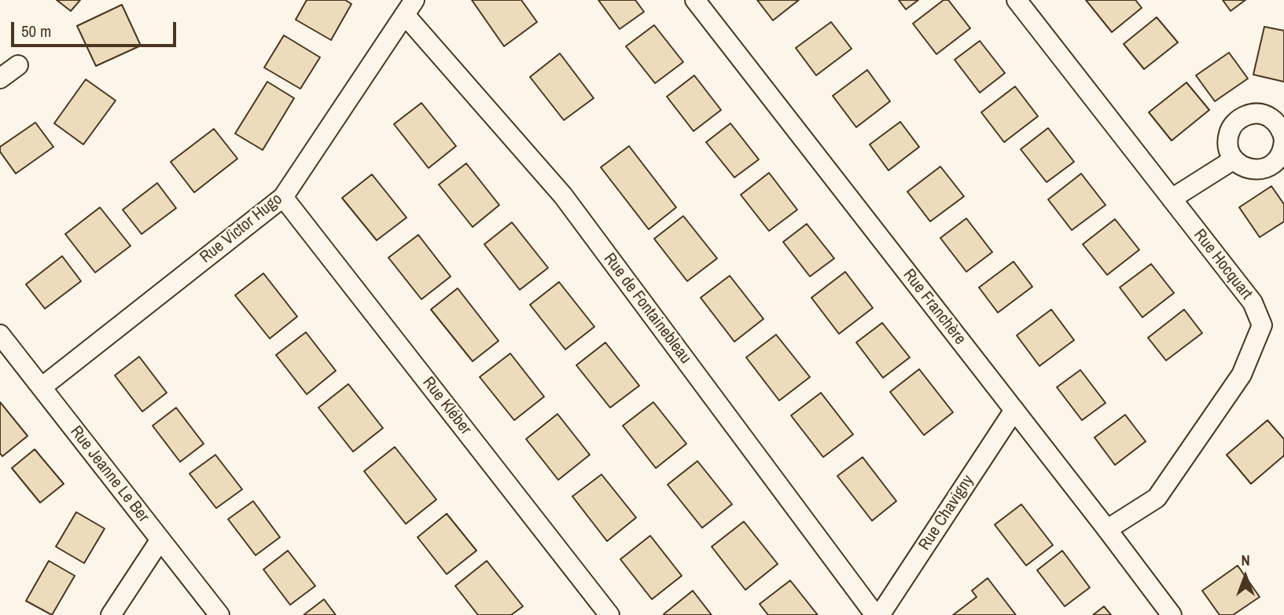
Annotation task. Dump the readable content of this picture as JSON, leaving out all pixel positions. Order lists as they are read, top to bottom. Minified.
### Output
{"streets":{"street":["Rue Victor Hugo","Rue Hocquart","Rue Franchère","Rue de Fontainebleau","Rue Kléber","Rue Jeanne Le Ber","Rue Chavigny"]},"crossings":[["Rue Victor Hugo","Rue de Fontainebleau"],["Rue Victor Hugo","Rue Kléber"],["Rue Victor Hugo","Rue Jeanne Le Ber"],["Rue Hocquart","Rue Franchère"],["Rue Franchère","Rue Chavigny"]],"scale_bar":"50 m","north":"top"}
